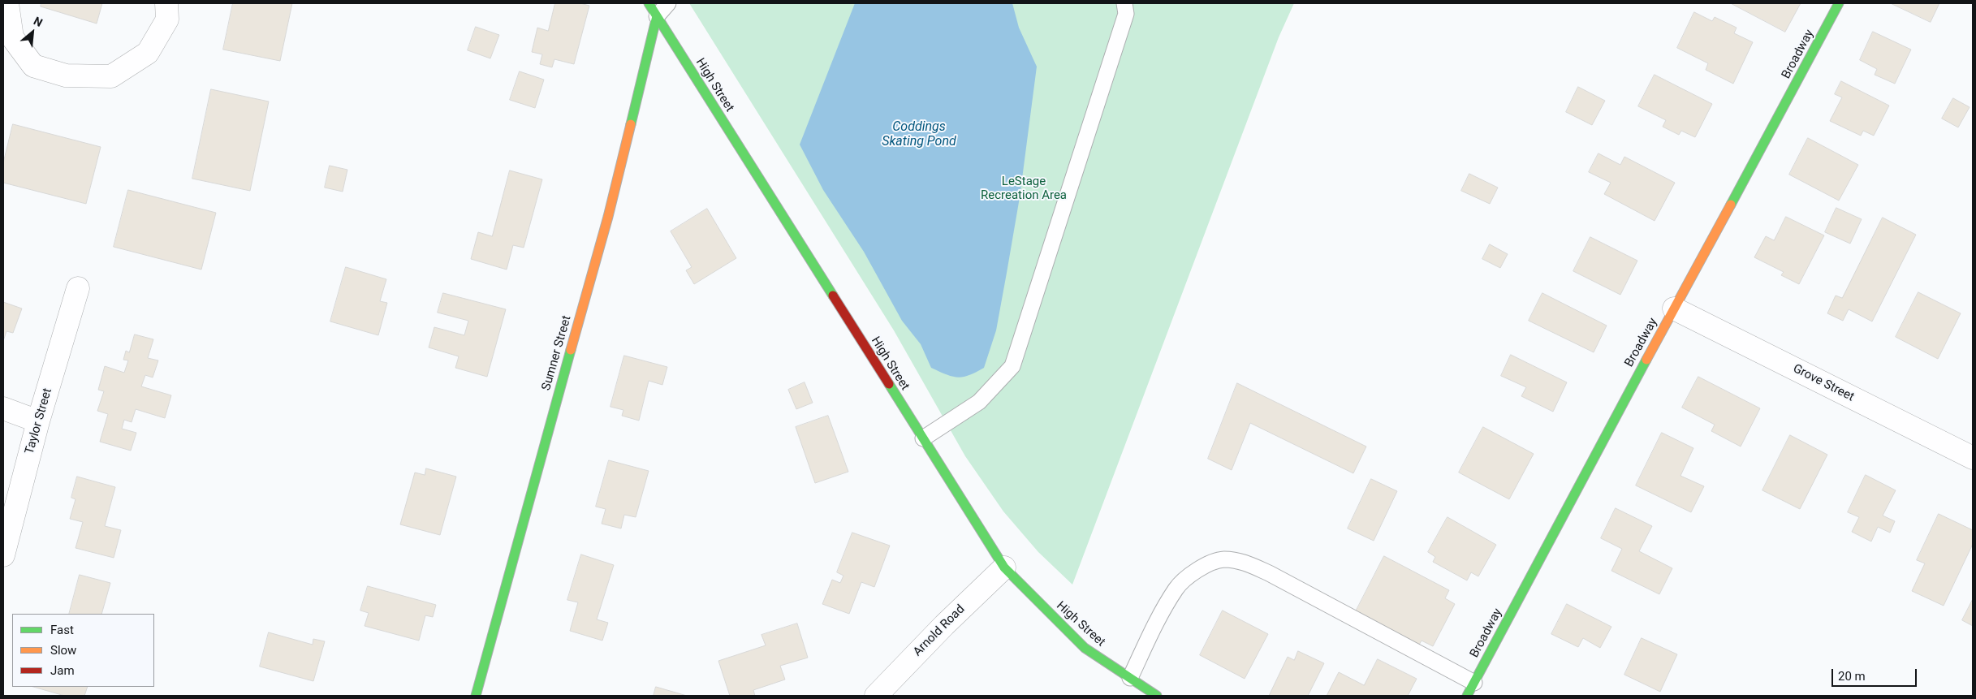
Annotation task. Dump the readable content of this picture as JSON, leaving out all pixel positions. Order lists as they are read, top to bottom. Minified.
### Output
{"streets":{"street":["Broadway","High Street","Sumner Street","Grove Street","Taylor Street","Arnold Road"]},"crossings":[["Broadway","Grove Street"],["High Street","Sumner Street"],["High Street","Arnold Road"]],"water":["Coddings Skating Pond"],"parks":["LeStage Recreation Area"],"legend":["Fast","Slow","Jam"],"scale_bar":"20 m","north":"top right"}
